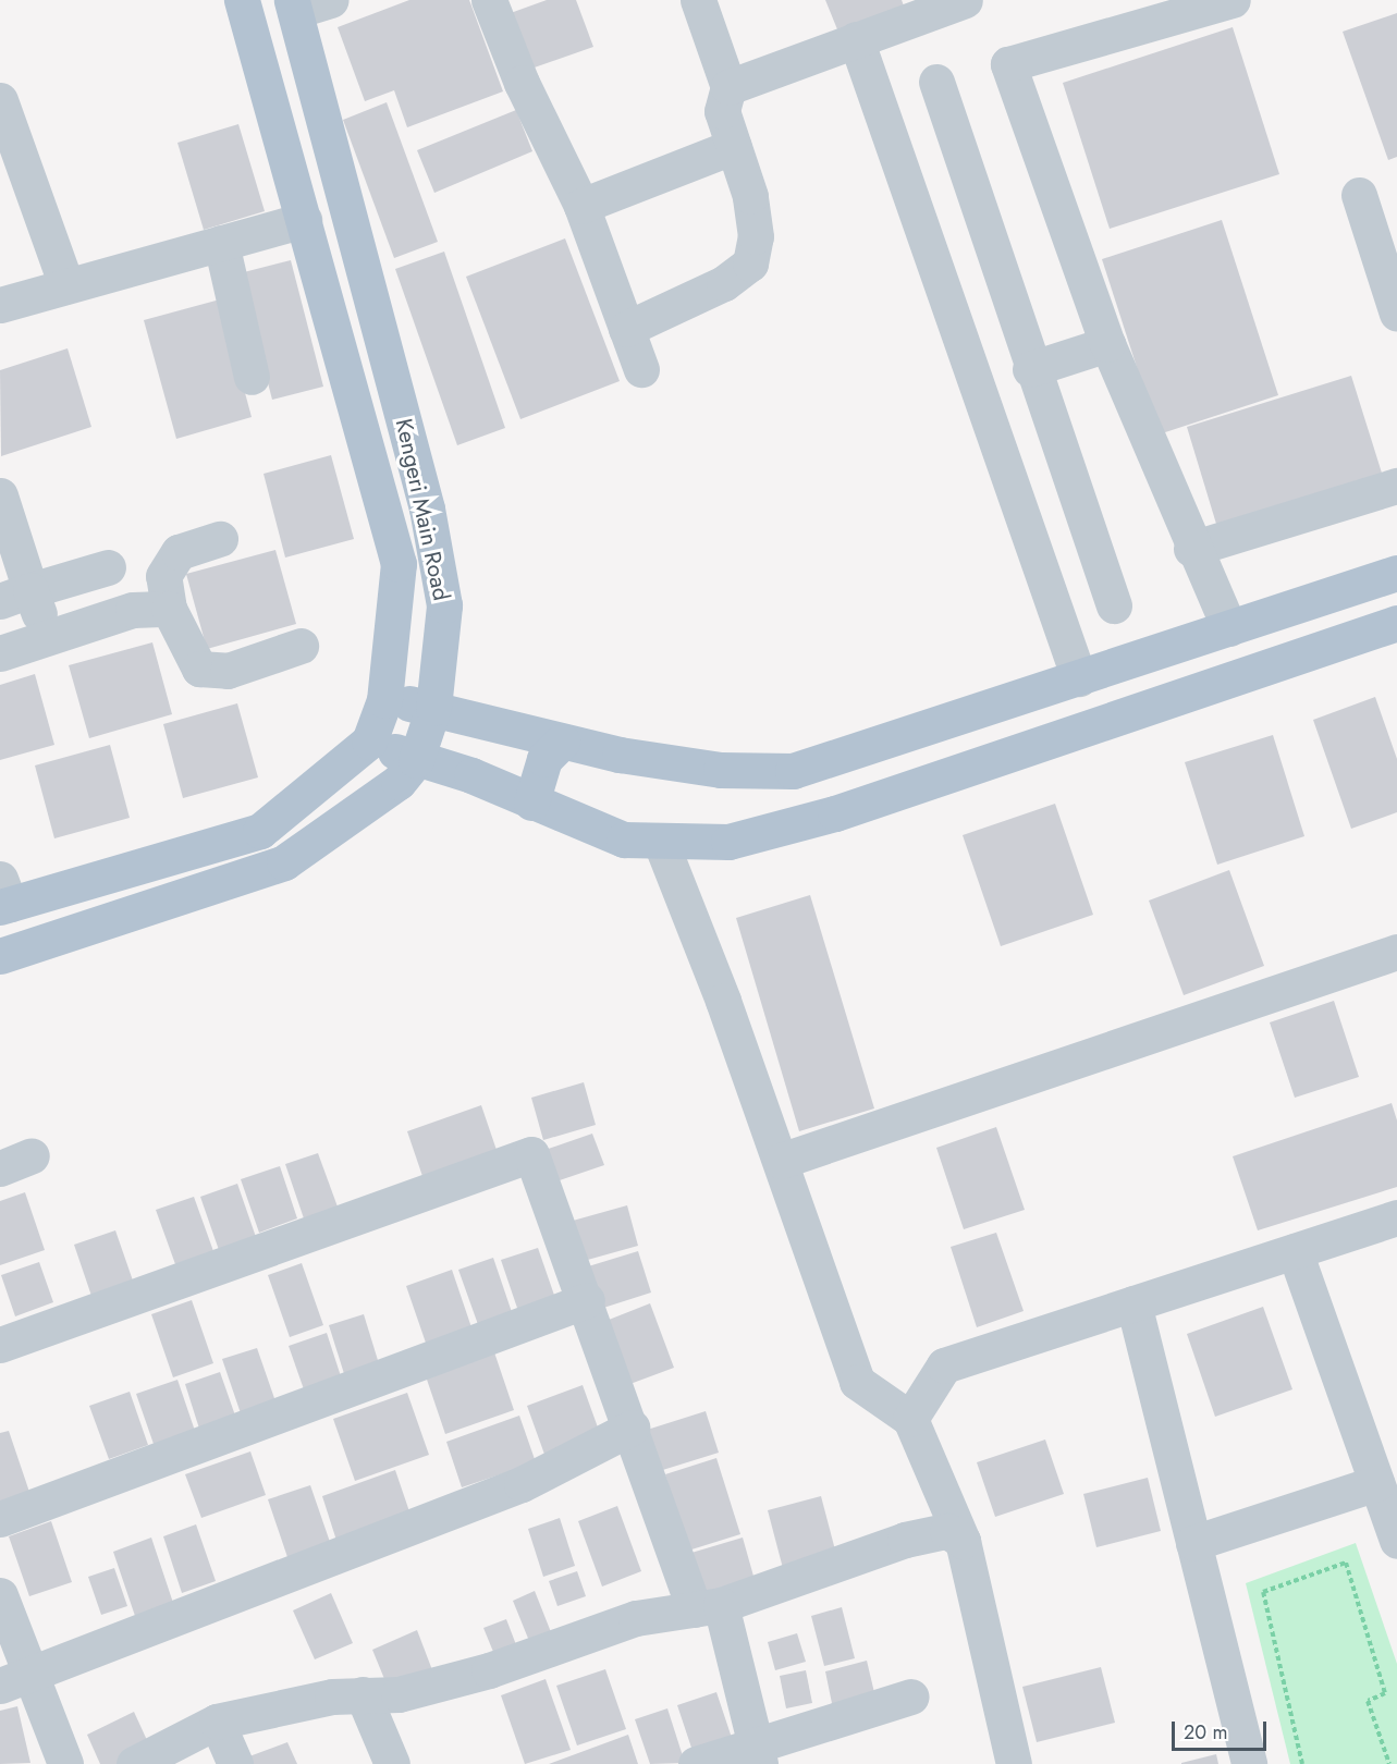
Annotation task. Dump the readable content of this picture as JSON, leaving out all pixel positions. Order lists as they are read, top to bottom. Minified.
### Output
{"streets":{"main road":["Kengeri Main Road"]},"scale_bar":"20 m"}
